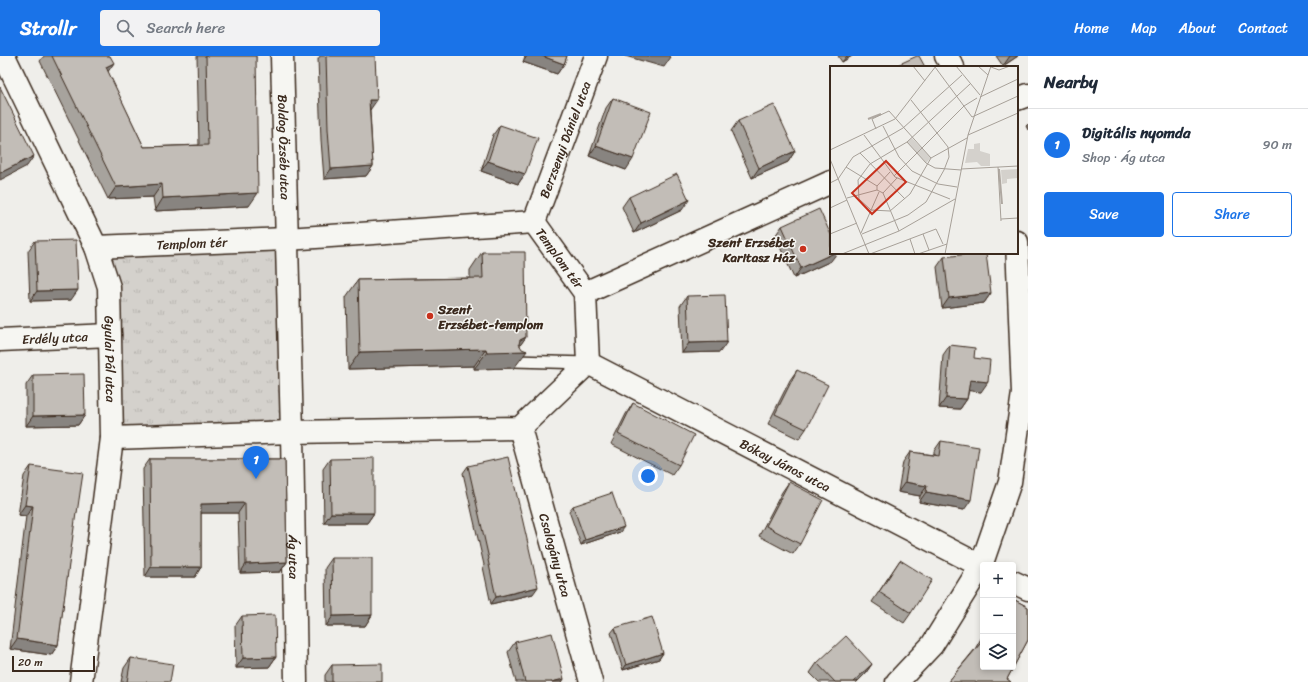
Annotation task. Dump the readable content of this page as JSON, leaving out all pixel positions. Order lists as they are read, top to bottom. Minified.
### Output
{"streets":{"street":["Berzsenyi Dániel utca","Boldog Özséb utca","Templom tér","Erdély utca","Gyulai Pál utca","Bókay János utca","Csalogány utca","Ág utca"]},"crossings":[["Berzsenyi Dániel utca","Templom tér"],["Boldog Özséb utca","Templom tér"],["Templom tér","Gyulai Pál utca"],["Templom tér","Bókay János utca"],["Erdély utca","Gyulai Pál utca"]],"places":["Szent Erzsébet Karitasz Ház","Szent Erzsébet-templom"],"scale_bar":"20 m","page":{"header":"Strollr","search":"Search here","nav":["Home","Map","About","Contact"],"heading":"Nearby","list":[{"mark":"1","name":"Digitális nyomda","note":"Shop · Ág utca","value":"90 m"}],"buttons":["Save","Share"],"pins":"1","map_buttons":["+","−"],"scale":"20 m"}}
